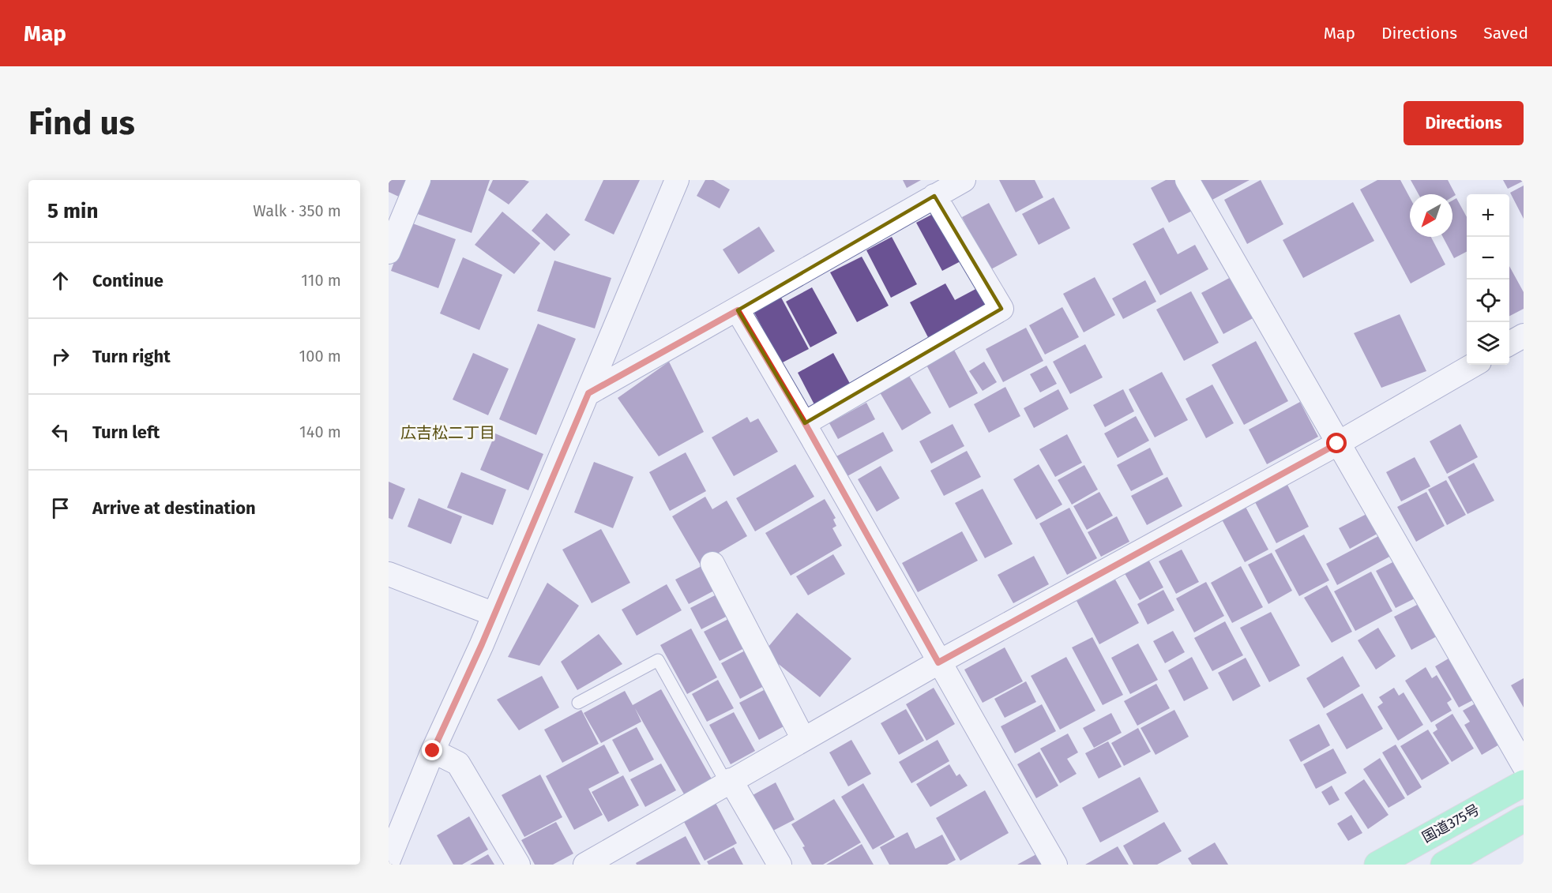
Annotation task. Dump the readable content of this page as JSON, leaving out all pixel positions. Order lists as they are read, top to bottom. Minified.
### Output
{"streets":{"highway":["国道375号"]},"districts":["広吉松二丁目"],"north":"bottom left","page":{"header":"Map","nav":["Map","Directions","Saved"],"buttons":"Directions","title":"Find us","heading":["5 min","Walk · 350 m"],"map_buttons":["+","−"],"list":[["Continue","110 m"],["Turn right","100 m"],["Turn left","140 m"],"Arrive at destination"]}}
